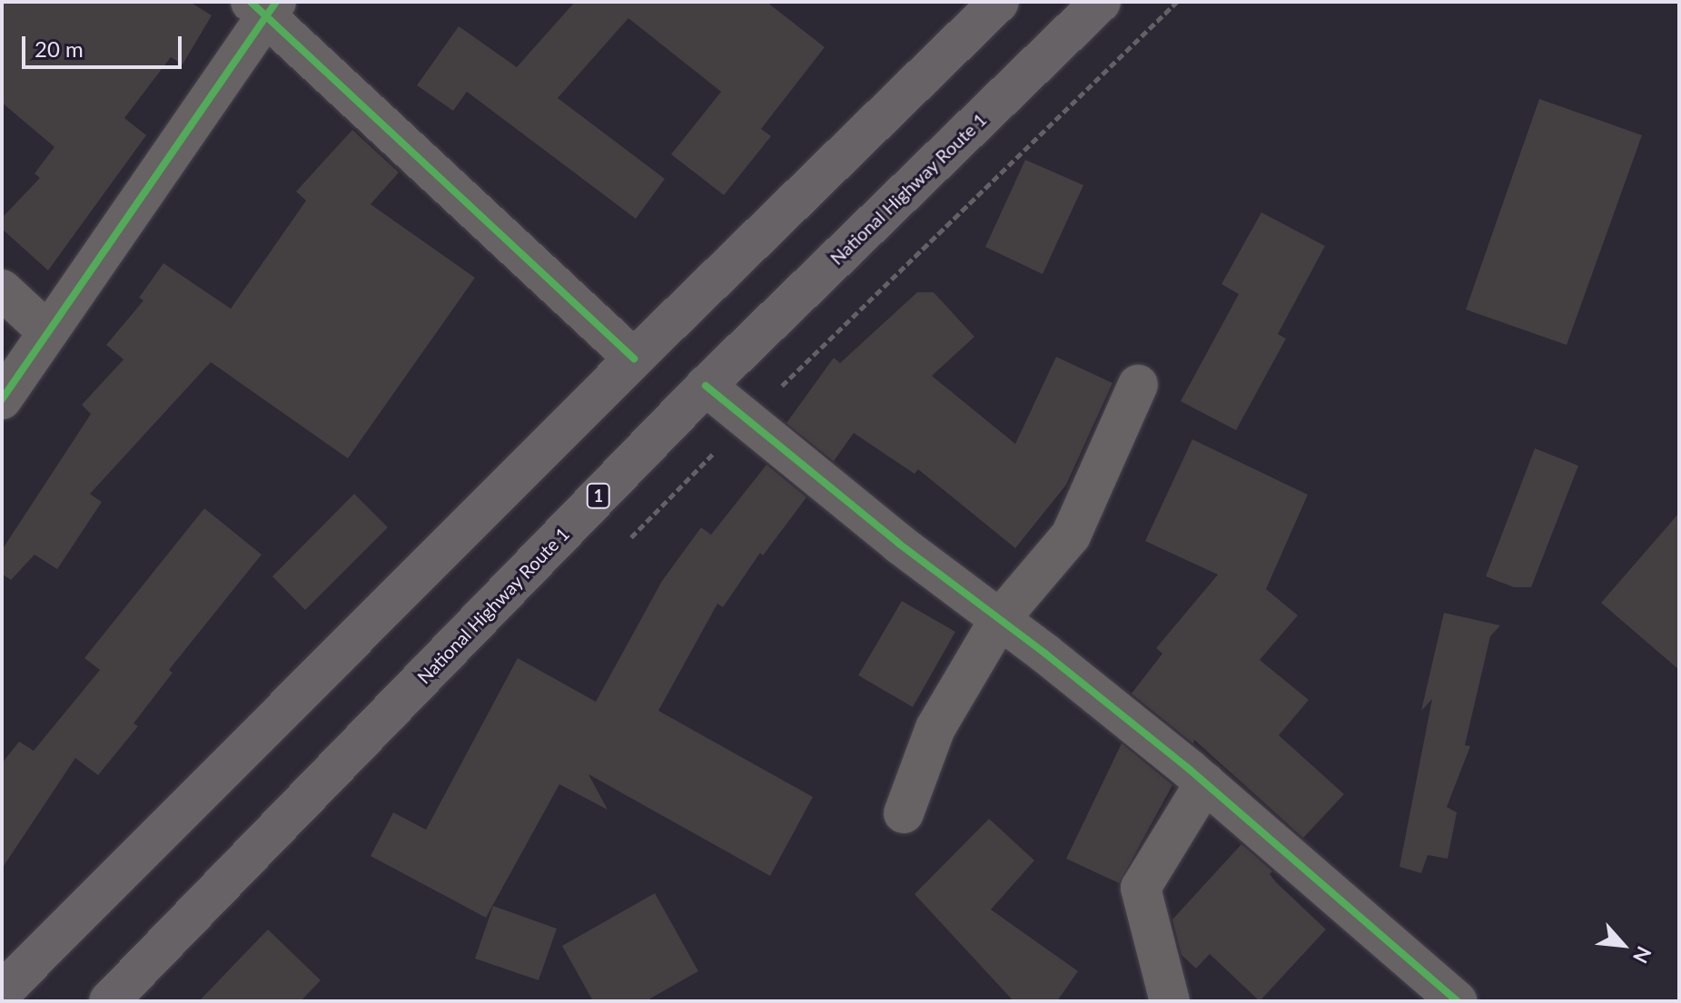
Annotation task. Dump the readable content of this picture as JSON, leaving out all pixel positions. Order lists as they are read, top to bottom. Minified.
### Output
{"streets":{"highway":["National Highway Route 1","1"]},"scale_bar":"20 m","north":"bottom right"}
